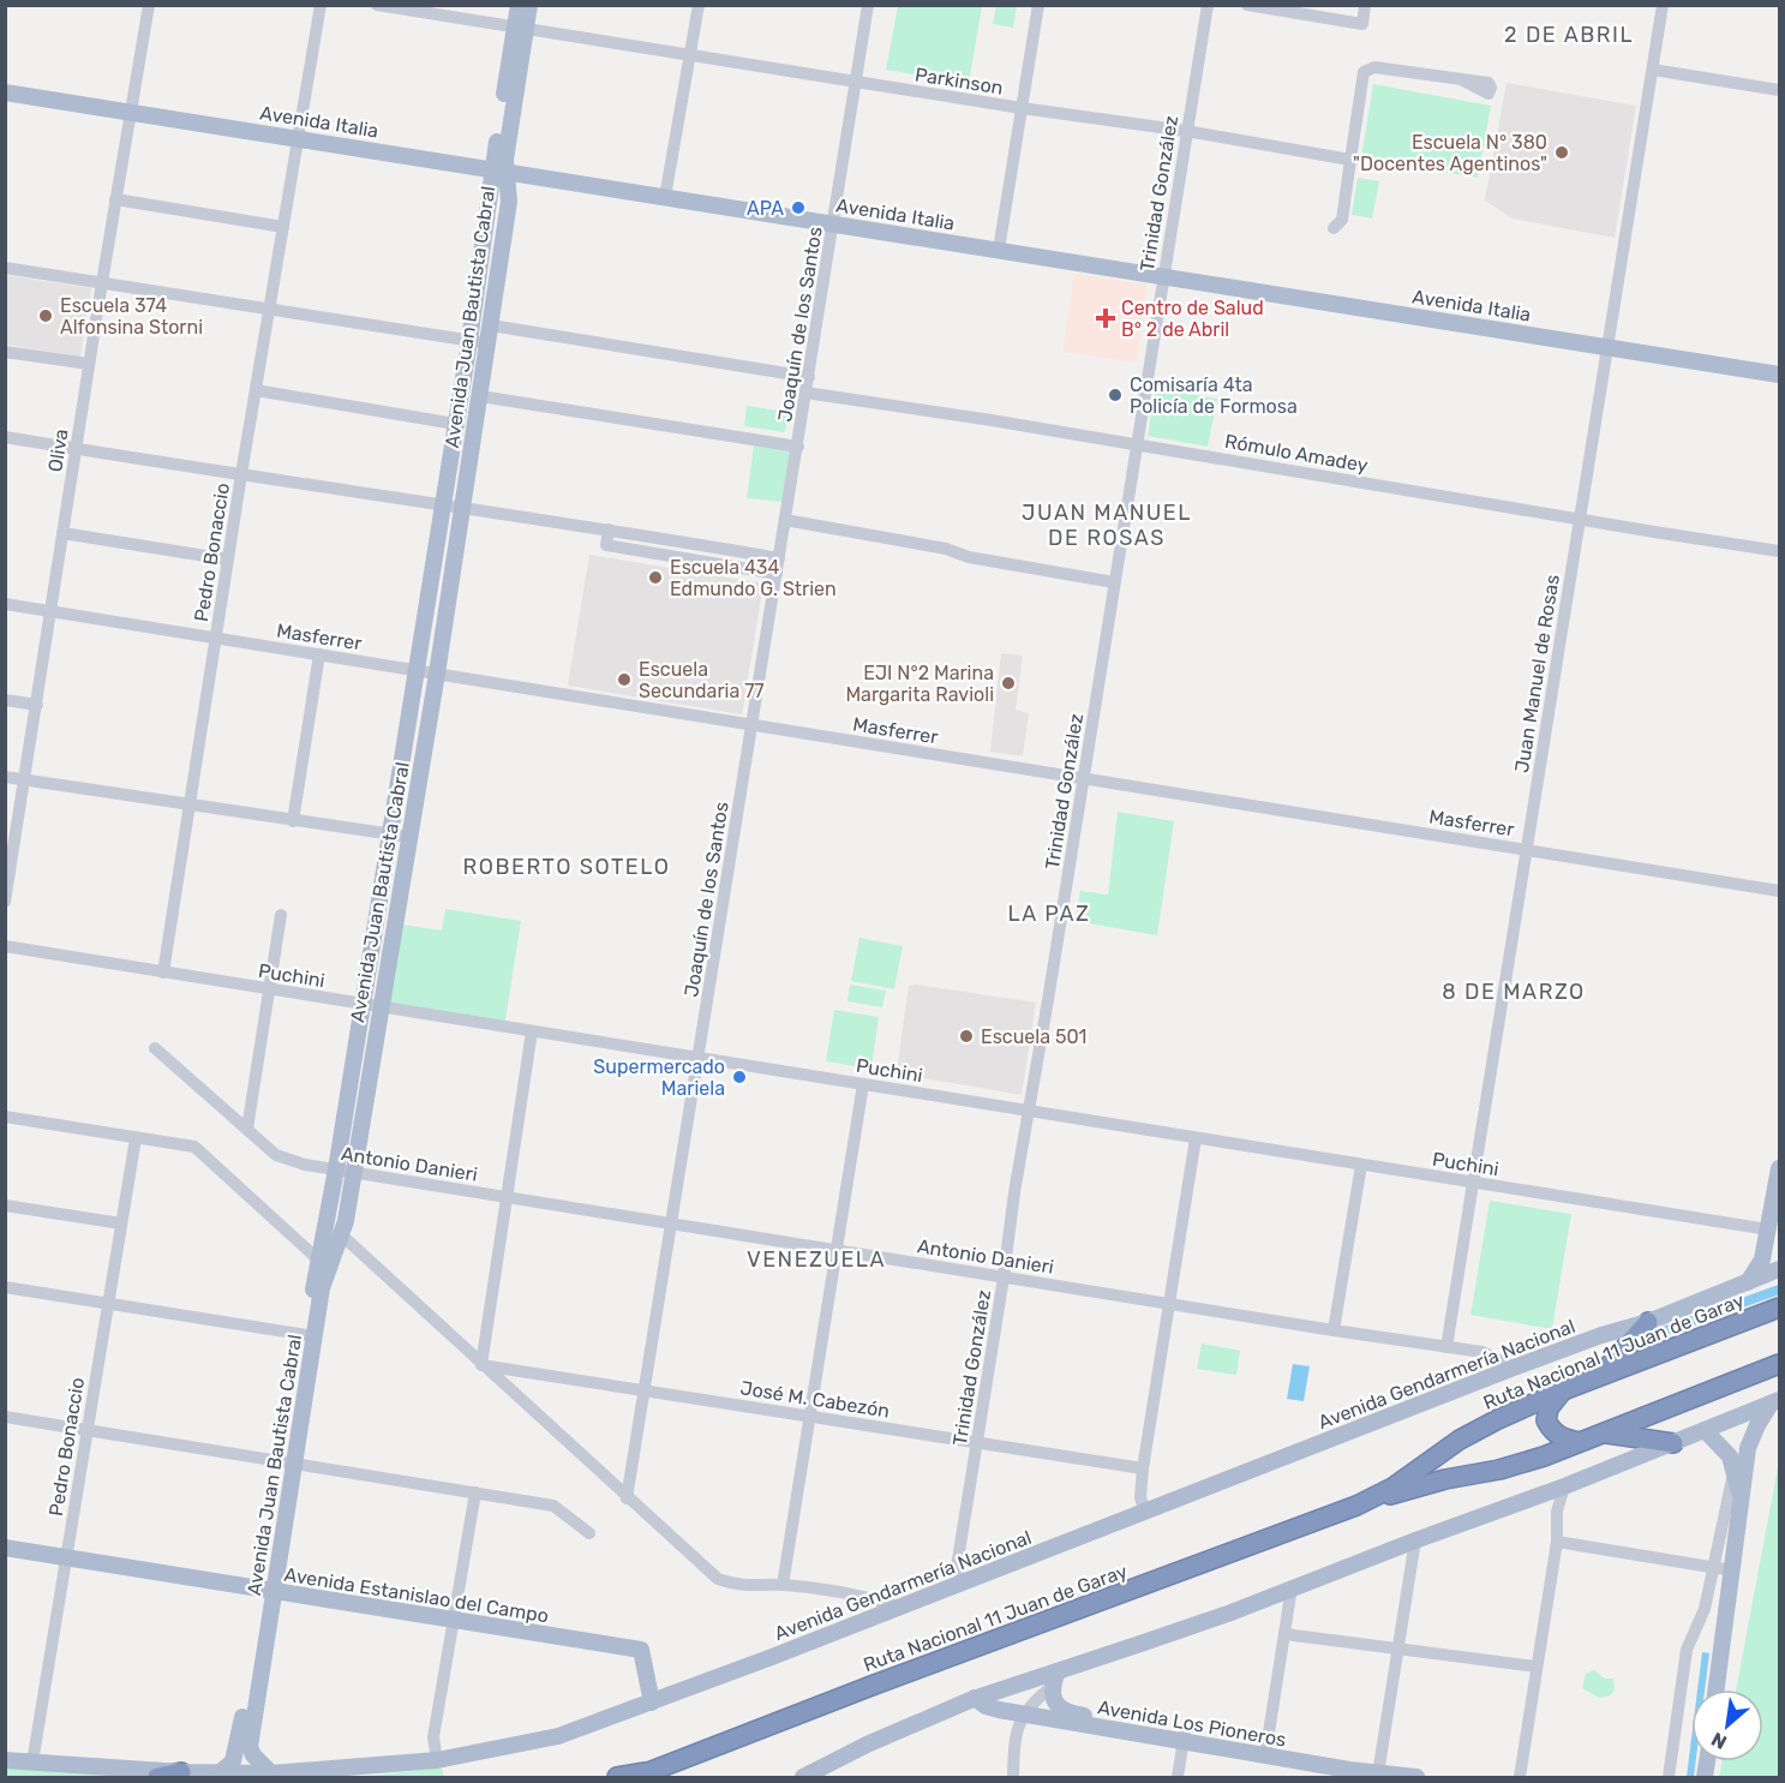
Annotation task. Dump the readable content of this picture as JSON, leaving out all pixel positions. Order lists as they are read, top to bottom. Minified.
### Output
{"streets":{"highway":["Ruta Nacional 11 Juan de Garay"],"main road":["Avenida Italia","Avenida Juan Bautista Cabral","Avenida Gendarmería Nacional","Avenida Estanislao del Campo","Avenida Los Pioneros"],"street":["Parkinson","Trinidad González","Joaquín de los Santos","Oliva","Rómulo Amadey","Pedro Bonaccio","Masferrer","Juan Manuel de Rosas","Puchini","Antonio Danieri","José M. Cabezón"]},"crossings":[["Parkinson","Trinidad González"],["Parkinson","Avenida Juan Bautista Cabral"],["Parkinson","Joaquín de los Santos"],["Avenida Italia","Trinidad González"],["Avenida Italia","Avenida Juan Bautista Cabral"],["Avenida Italia","Joaquín de los Santos"],["Avenida Italia","Oliva"],["Avenida Italia","Pedro Bonaccio"],["Avenida Italia","Juan Manuel de Rosas"],["Trinidad González","Rómulo Amadey"],["Trinidad González","Masferrer"],["Trinidad González","Puchini"],["Trinidad González","Antonio Danieri"],["Trinidad González","Avenida Gendarmería Nacional"],["Trinidad González","José M. Cabezón"],["Avenida Juan Bautista Cabral","Masferrer"],["Avenida Juan Bautista Cabral","Puchini"],["Avenida Juan Bautista Cabral","Antonio Danieri"],["Avenida Juan Bautista Cabral","Avenida Gendarmería Nacional"],["Avenida Juan Bautista Cabral","Avenida Estanislao del Campo"],["Joaquín de los Santos","Rómulo Amadey"],["Joaquín de los Santos","Masferrer"],["Joaquín de los Santos","Puchini"],["Joaquín de los Santos","Antonio Danieri"],["Joaquín de los Santos","José M. Cabezón"],["Oliva","Masferrer"],["Rómulo Amadey","Juan Manuel de Rosas"],["Pedro Bonaccio","Masferrer"],["Pedro Bonaccio","Puchini"],["Pedro Bonaccio","Avenida Gendarmería Nacional"],["Pedro Bonaccio","Avenida Estanislao del Campo"],["Masferrer","Juan Manuel de Rosas"],["Juan Manuel de Rosas","Puchini"],["Juan Manuel de Rosas","Antonio Danieri"],["Antonio Danieri","Avenida Gendarmería Nacional"],["Avenida Gendarmería Nacional","Avenida Estanislao del Campo"]],"districts":["2 DE ABRIL","JUAN MANUEL DE ROSAS","ROBERTO SOTELO","LA PAZ","8 DE MARZO","VENEZUELA"],"places":{"other":["Escuela N° 380 \"Docentes Agentinos\"","APA","Escuela 374 Alfonsina Storni","Comisaría 4ta Policía de Formosa","Escuela 434 Edmundo G. Strien","Escuela Secundaria 77","EJI N°2 Marina Margarita Ravioli","Escuela 501","Supermercado Mariela"],"health":["Centro de Salud B° 2 de Abril"]},"north":"bottom left"}
